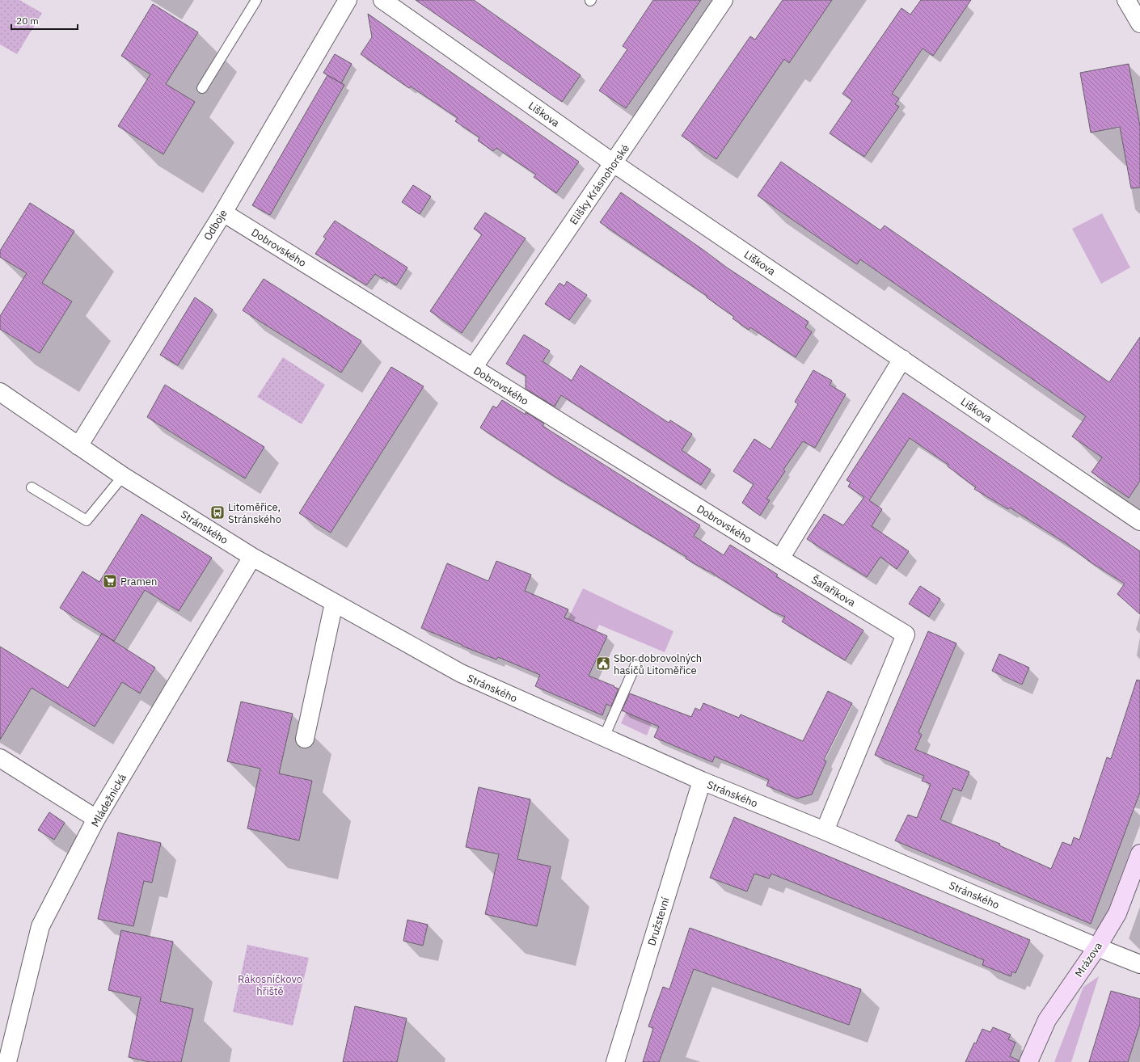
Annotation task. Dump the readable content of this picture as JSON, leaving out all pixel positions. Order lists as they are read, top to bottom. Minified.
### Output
{"streets":{"main road":["Mrázova"],"street":["Liškova","Elišky Krásnohorské","Odboje","Dobrovského","Stránského","Šafaříkova","Mládežnická","Družstevní"]},"crossings":[["Liškova","Elišky Krásnohorské"],["Elišky Krásnohorské","Dobrovského"],["Odboje","Dobrovského"],["Odboje","Stránského"],["Dobrovského","Šafaříkova"],["Stránského","Šafaříkova"],["Stránského","Mládežnická"],["Stránského","Družstevní"],["Stránského","Mrázova"]],"parks":["Rákosníčkovo hřiště"],"places":{"bus stop":["Litoměřice, Stránského"],"supermarket":["Pramen"],"public building":["Sbor dobrovolných hasičů Litoměřice"]},"scale_bar":"20 m"}
